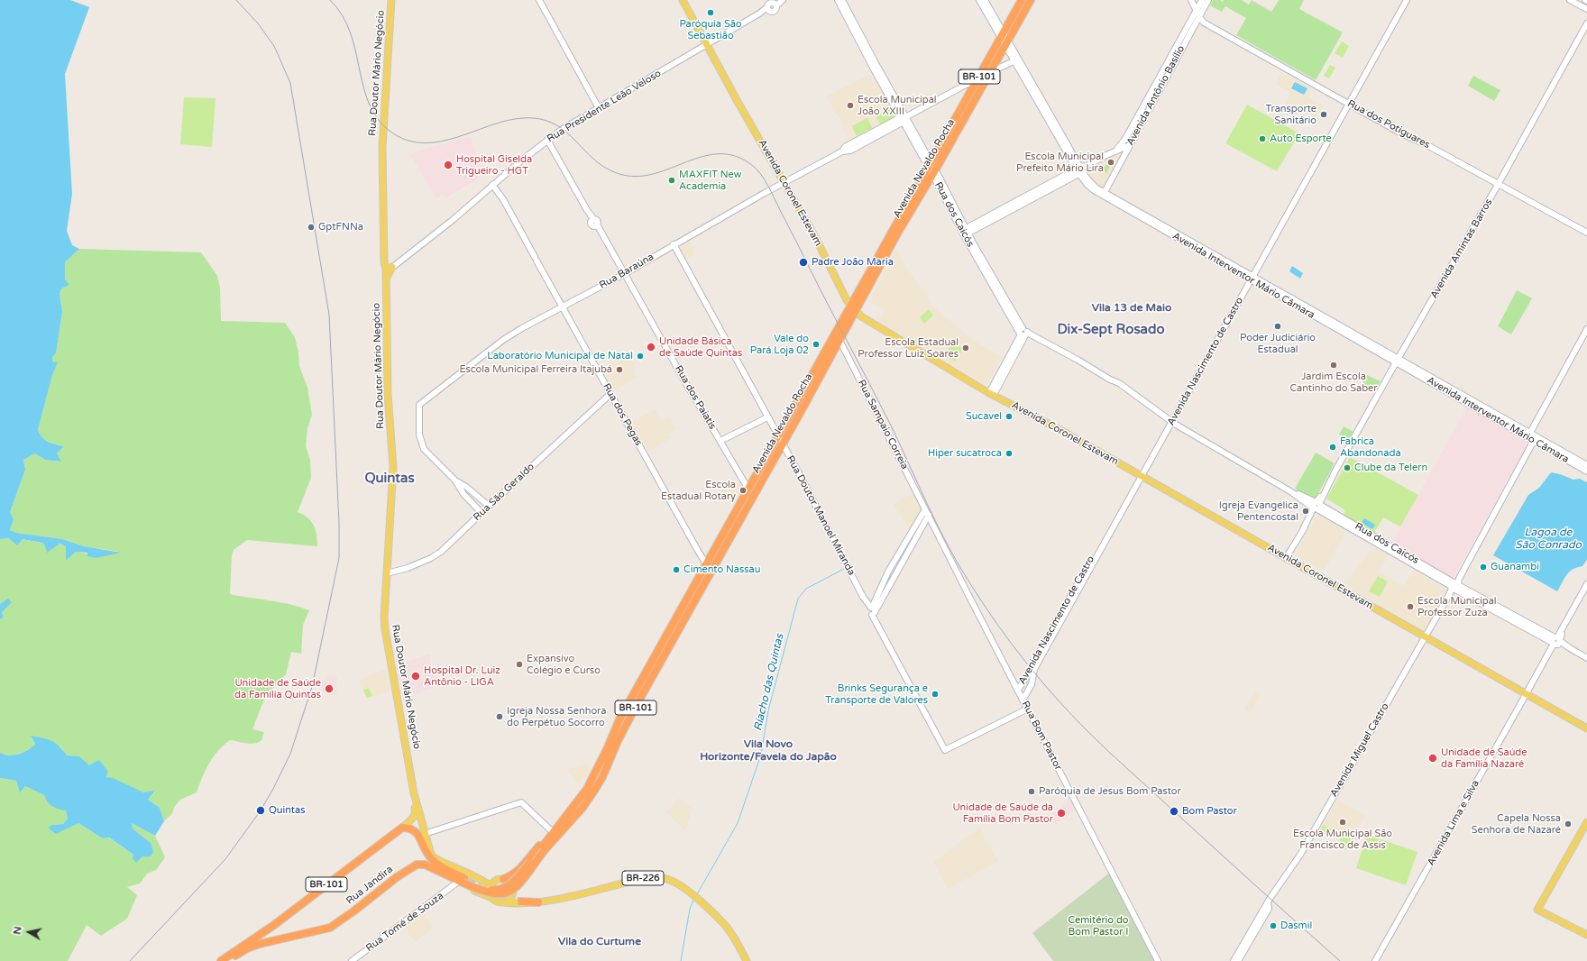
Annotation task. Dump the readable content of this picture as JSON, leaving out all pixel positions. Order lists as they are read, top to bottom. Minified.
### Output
{"streets":{"highway":["BR-101","Avenida Nevaldo Rocha","Rua Jandira"],"main road":["Rua Doutor Mário Negócio","Avenida Antônio Basílio","Rua Presidente Leão Veloso","Rua dos Potiguares","Avenida Coronel Estevam","Rua dos Caicós","Avenida Amintas Barros","Rua Baraúna","Avenida Interventor Mário Câmara","Avenida Nascimento de Castro","Rua dos Paiatis","Rua dos Pegas","Rua Sampaio Correia","Rua São Geraldo","Rua Doutor Manoel Miranda","Rua Bom Pastor","Avenida Miguel Castro","Avenida Lima e Silva","BR-226","Rua Tomé de Souza"]},"crossings":[["Rua Doutor Mário Negócio","BR-101"],["Rua Doutor Mário Negócio","Rua São Geraldo"],["Rua Doutor Mário Negócio","BR-226"],["BR-101","Avenida Nevaldo Rocha"],["BR-101","Rua Jandira"],["BR-101","Rua Tomé de Souza"],["Avenida Antônio Basílio","Rua dos Potiguares"],["Avenida Antônio Basílio","Avenida Interventor Mário Câmara"],["Rua Presidente Leão Veloso","Avenida Coronel Estevam"],["Rua Presidente Leão Veloso","Rua dos Paiatis"],["Rua Presidente Leão Veloso","Rua dos Pegas"],["Rua dos Potiguares","Avenida Amintas Barros"],["Rua dos Potiguares","Avenida Nascimento de Castro"],["Avenida Nevaldo Rocha","Avenida Coronel Estevam"],["Avenida Nevaldo Rocha","Rua dos Caicós"],["Avenida Nevaldo Rocha","Rua Baraúna"],["Avenida Nevaldo Rocha","Avenida Interventor Mário Câmara"],["Avenida Nevaldo Rocha","Rua dos Paiatis"],["Avenida Nevaldo Rocha","Rua dos Pegas"],["Avenida Nevaldo Rocha","Rua Sampaio Correia"],["Avenida Nevaldo Rocha","Rua Doutor Manoel Miranda"],["Avenida Coronel Estevam","Avenida Amintas Barros"],["Avenida Coronel Estevam","Rua Baraúna"],["Avenida Coronel Estevam","Avenida Nascimento de Castro"],["Avenida Coronel Estevam","Avenida Miguel Castro"],["Avenida Coronel Estevam","Avenida Lima e Silva"],["Rua dos Caicós","Avenida Amintas Barros"],["Rua dos Caicós","Rua Baraúna"],["Rua dos Caicós","Avenida Nascimento de Castro"],["Rua dos Caicós","Avenida Miguel Castro"],["Rua dos Caicós","Avenida Lima e Silva"],["Avenida Amintas Barros","Avenida Interventor Mário Câmara"],["Rua Baraúna","Rua dos Paiatis"],["Rua Baraúna","Rua dos Pegas"],["Rua Baraúna","Rua Doutor Manoel Miranda"],["Avenida Interventor Mário Câmara","Avenida Nascimento de Castro"],["Avenida Interventor Mário Câmara","Avenida Miguel Castro"],["Avenida Nascimento de Castro","Rua Bom Pastor"],["Rua dos Pegas","Rua São Geraldo"],["Rua Sampaio Correia","Rua Bom Pastor"],["Rua Doutor Manoel Miranda","Rua Bom Pastor"],["Rua Jandira","Rua Tomé de Souza"]],"districts":["Vila 13 de Maio","Dix-Sept Rosado","Quintas","Vila Novo Horizonte/Favela do Japão","Vila do Curtume"],"water":["Lagoa de São Conrado","Riacho das Quintas"],"parks":["Cemitério do Bom Pastor I"],"places":["Paróquia São Sebastião","Escola Municipal João XXIII","Transporte Sanitário","Auto Esporte","Escola Municipal Prefeito Mário Lira","Hospital Giselda Trigueiro - HGT","MAXFIT New Academia","GptFNNa","Padre João Maria","Poder Judiciário Estadual","Vale do Pará Loja 02","Unidade Básica de Saúde Quintas","Escola Estadual Professor Luiz Soares","Laboratório Municipal de Natal","Jardim Escola Cantinho do Saber","Escola Municipal Ferreira Itajubá","Sucavel","Fabrica Abandonada","Hiper sucatroca","Clube da Telern","Escola Estadual Rotary","Igreja Evangelica Pentencostal","Guanambi","Cimento Nassau","Escola Municipal Professor Zuza","Expansivo Colégio e Curso","Hospital Dr. Luiz Antônio - LIGA","Unidade de Saúde da Família Quintas","Brinks Segurança e Transporte de Valores","Igreja Nossa Senhora do Perpétuo Socorro","Unidade de Saúde da Família Nazaré","Paróquia de Jesus Bom Pastor","Quintas","Bom Pastor","Unidade de Saúde da Família Bom Pastor","Escola Municipal São Francisco de Assis","Capela Nossa Senhora de Nazaré","Dasmil"],"north":"left"}
